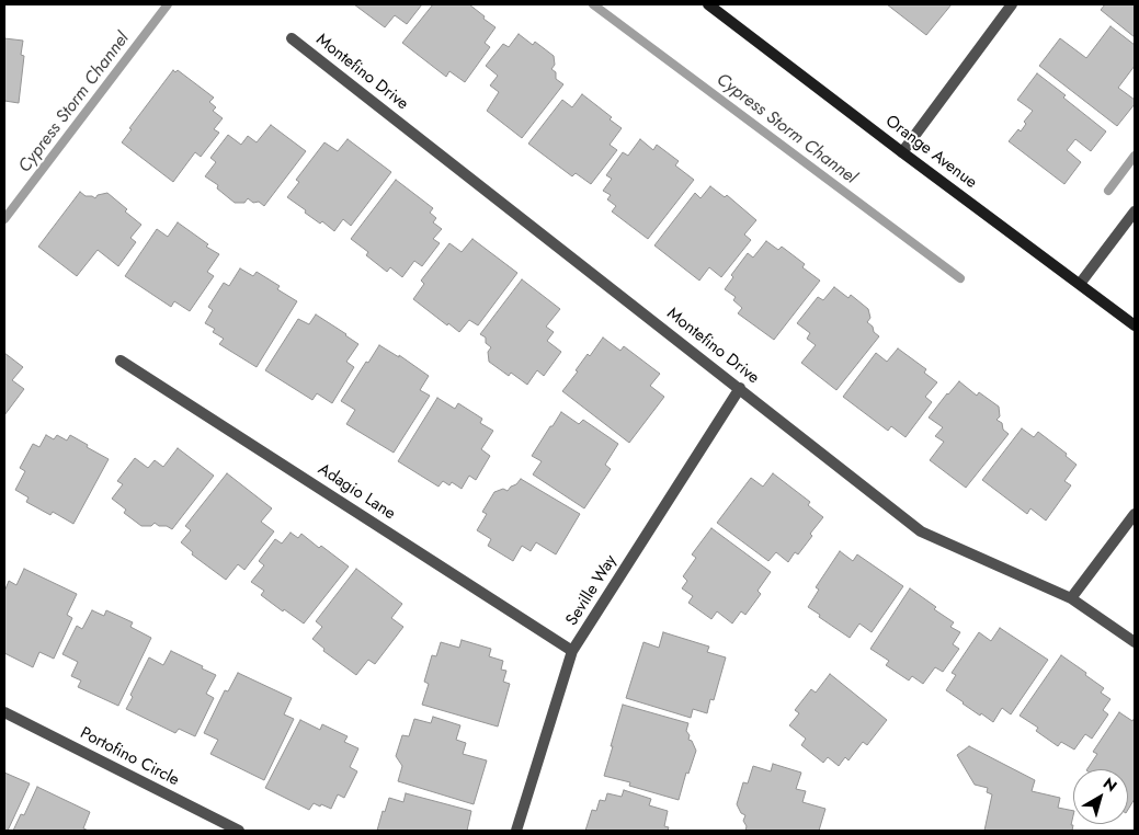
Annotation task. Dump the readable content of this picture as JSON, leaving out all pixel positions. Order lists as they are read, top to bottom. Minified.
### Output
{"streets":{"main road":["Orange Avenue"],"street":["Montefino Drive","Adagio Lane","Seville Way","Portofino Circle"]},"crossings":[["Montefino Drive","Seville Way"],["Adagio Lane","Seville Way"]],"water":["Cypress Storm Channel"],"north":"top right"}
